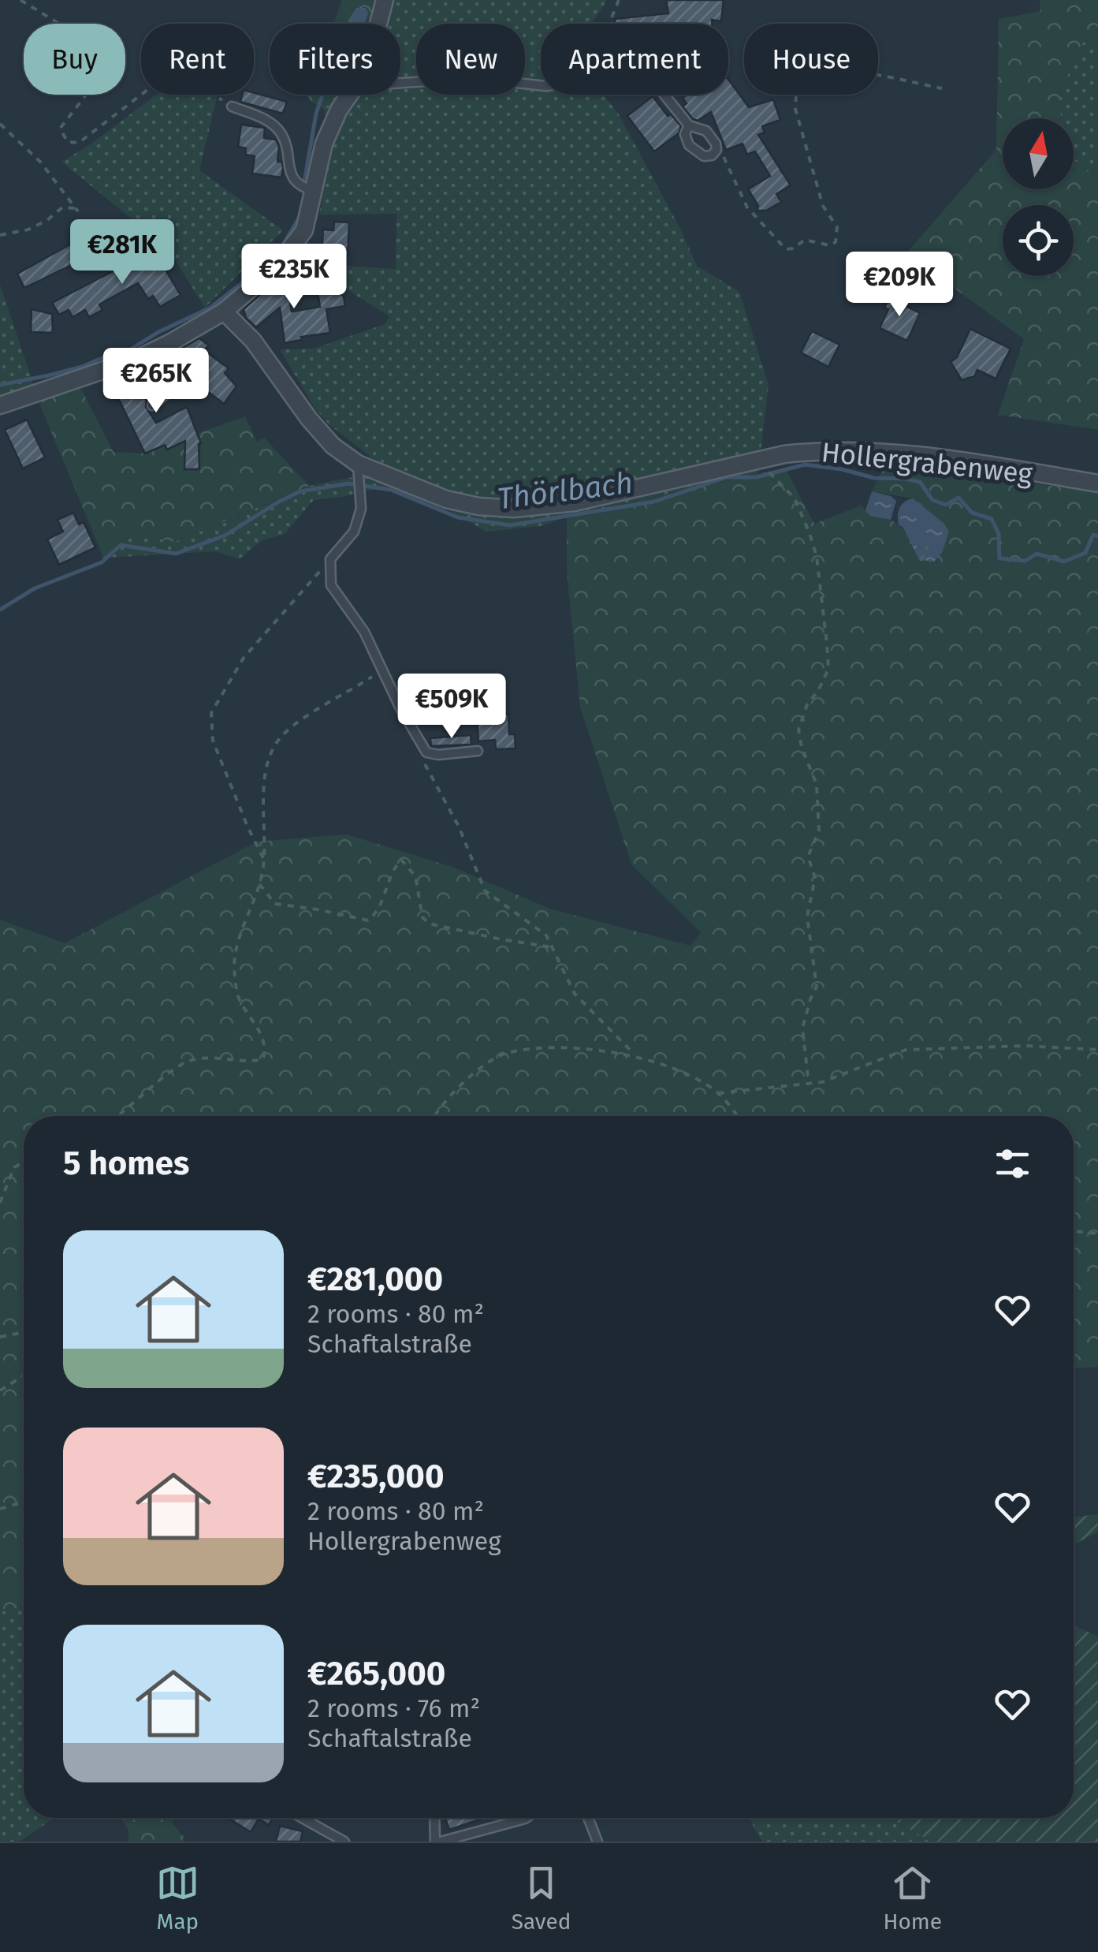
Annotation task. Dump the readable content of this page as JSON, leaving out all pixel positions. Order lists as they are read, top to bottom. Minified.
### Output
{"streets":{"street":["Hollergrabenweg"]},"water":["Thörlbach"],"north":"top","page":{"chip":["Buy","Rent","Filters","New","Apartment","House"],"price":["€281K","€235K","€209K","€265K","€509K"],"heading":"5 homes","list":[{"name":"€281,000","note":"2 rooms · 80 m² · Schaftalstraße"},{"name":"€235,000","note":"2 rooms · 80 m² · Hollergrabenweg"},{"name":"€265,000","note":"2 rooms · 76 m² · Schaftalstraße"}],"tabs":["Map","Saved","Home"]}}
